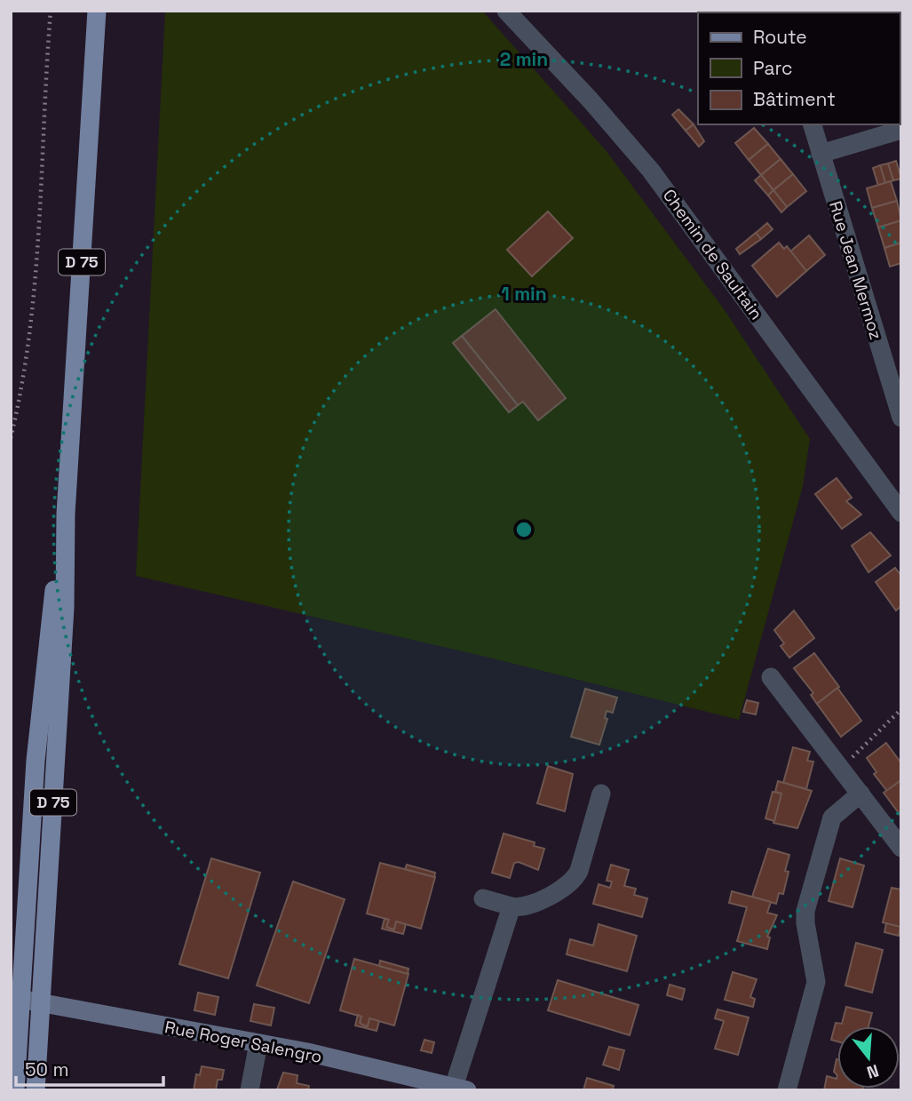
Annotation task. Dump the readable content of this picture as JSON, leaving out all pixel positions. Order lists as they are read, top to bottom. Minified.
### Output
{"streets":{"main road":["D 75"],"street":["Chemin de Saultain","Rue Jean Mermoz","Rue Roger Salengro"]},"crossings":[["D 75","Rue Roger Salengro"]],"legend":["Route","Parc","Bâtiment"],"scale_bar":"50 m","north":"bottom","rings":["2 min","1 min"]}
